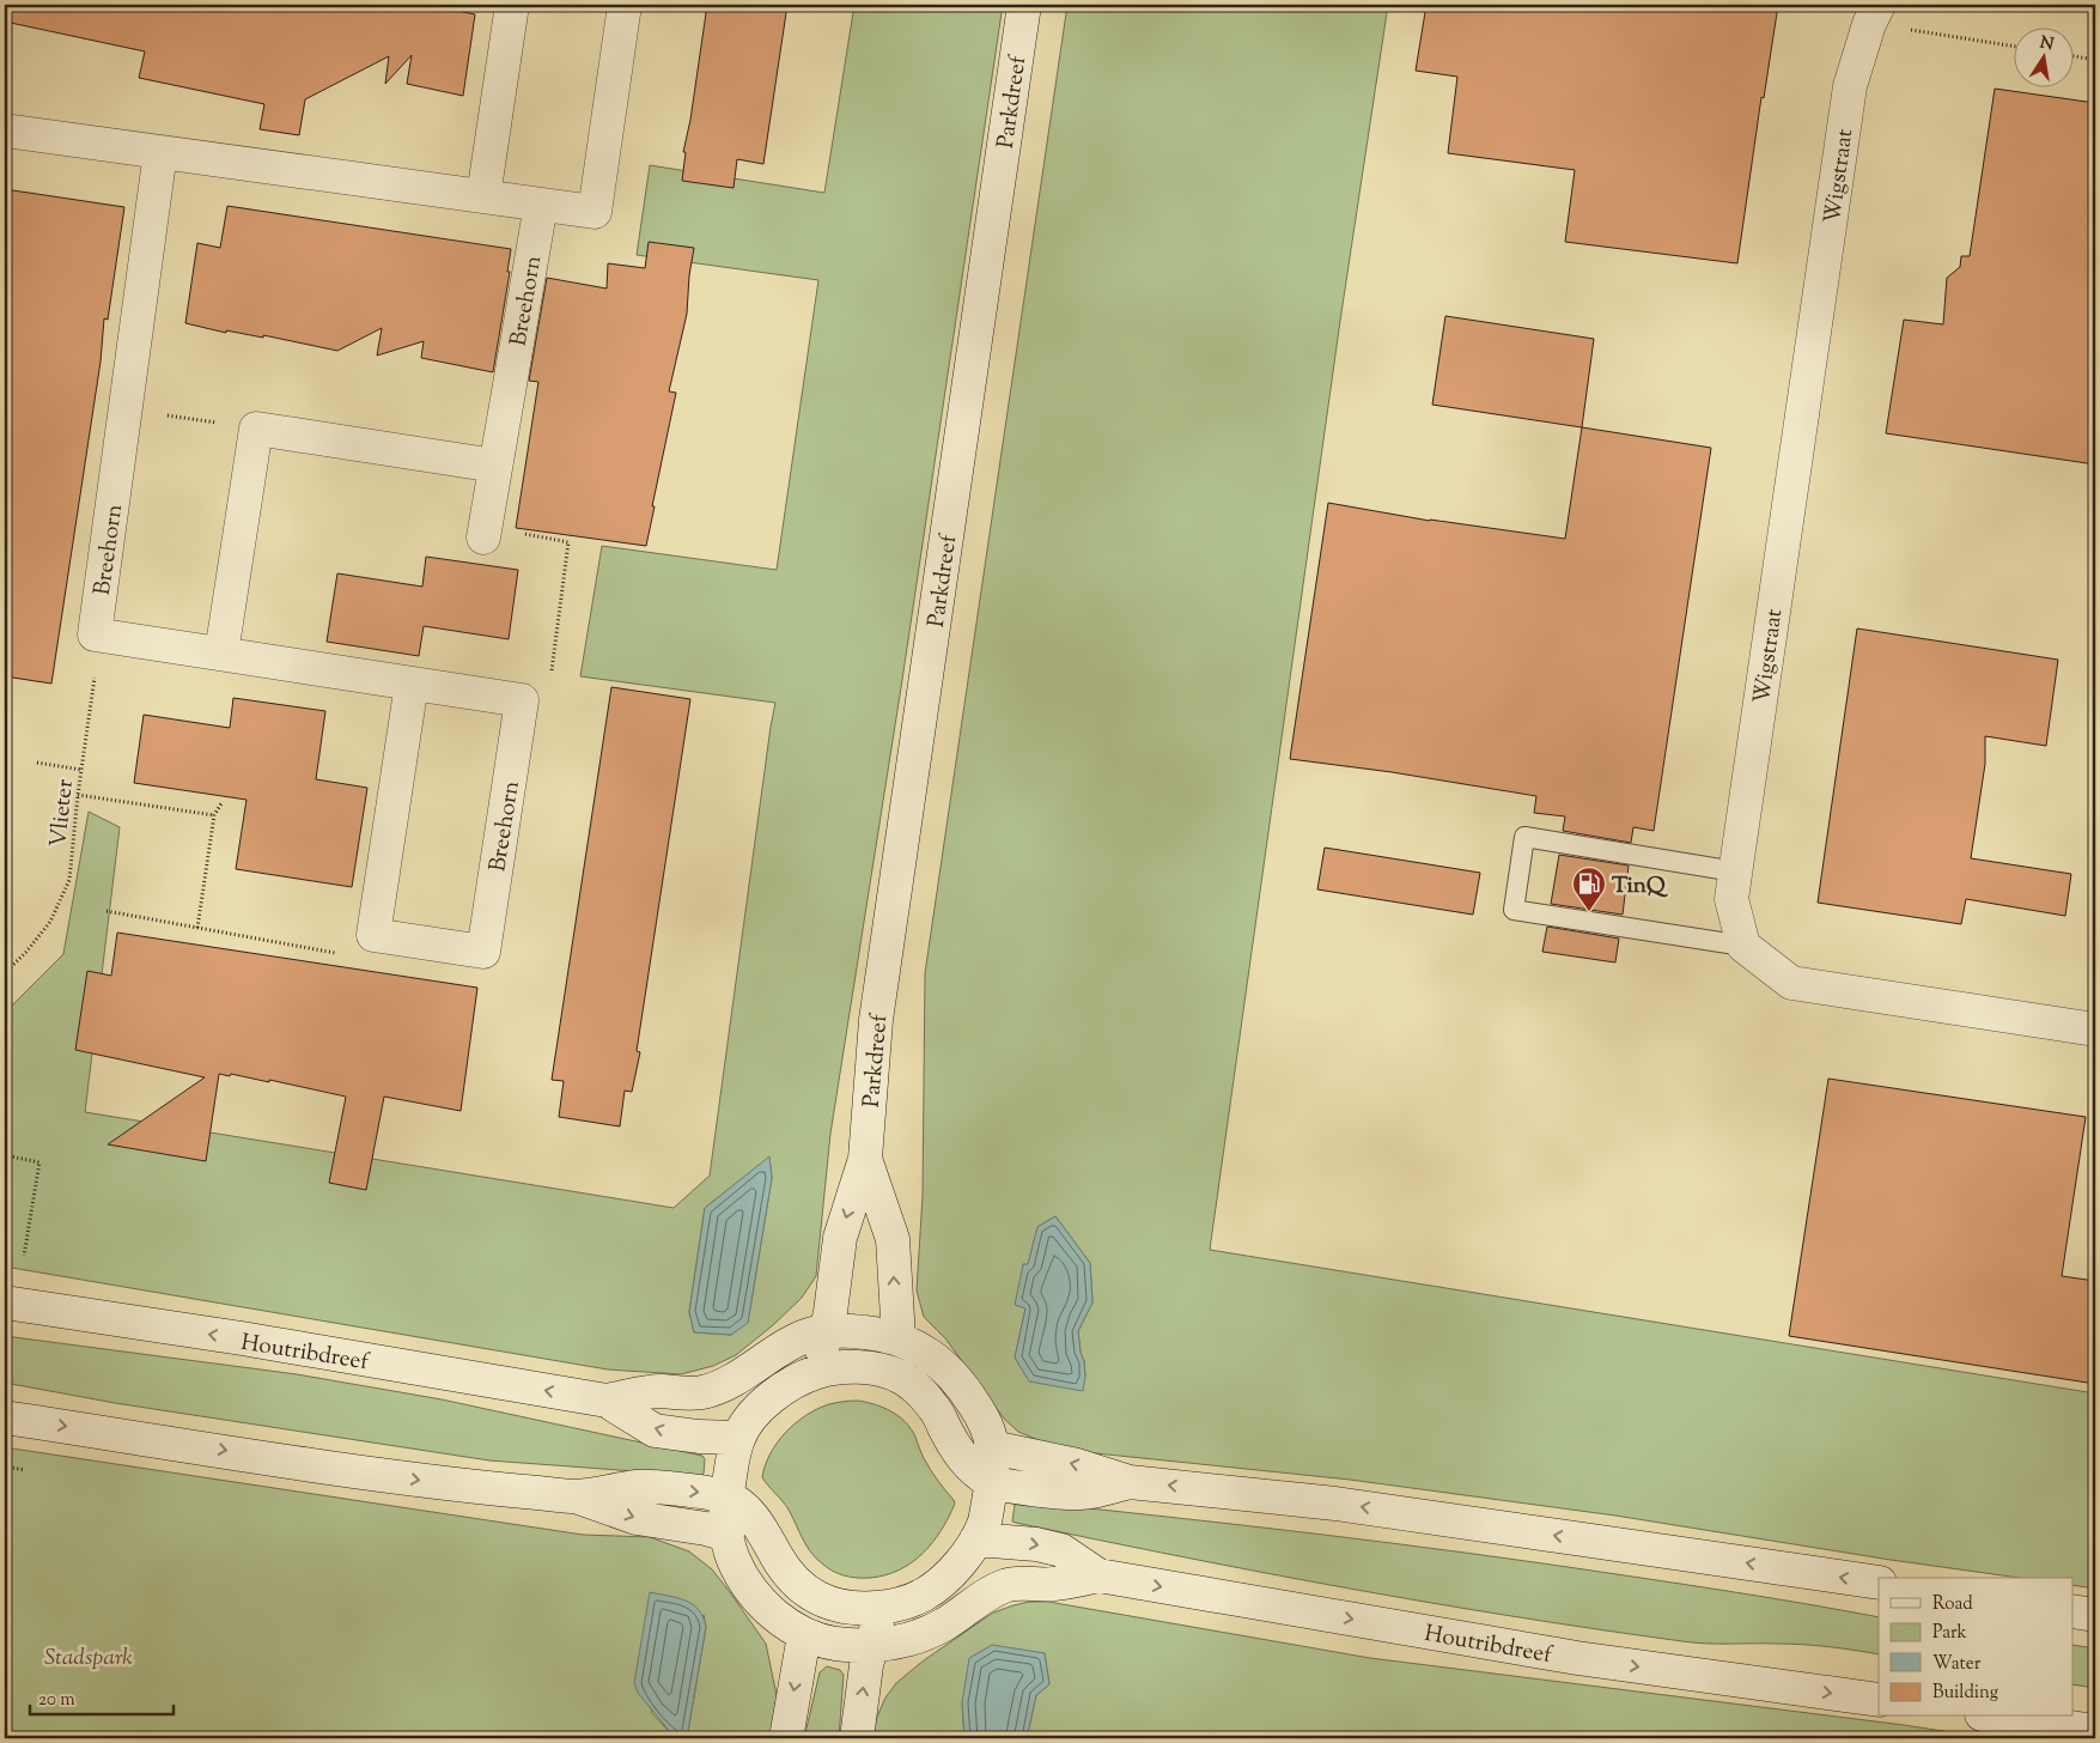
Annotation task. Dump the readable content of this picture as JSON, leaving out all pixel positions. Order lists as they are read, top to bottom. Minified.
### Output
{"streets":{"street":["Parkdreef","Wigstraat","Breehorn","Houtribdreef"],"path":["Vlieter"]},"crossings":[["Parkdreef","Houtribdreef"],["Breehorn","Vlieter"]],"parks":["Stadspark"],"places":{"fuel station":["TinQ"]},"legend":["Road","Park","Water","Building"],"scale_bar":"20 m","north":"top"}
